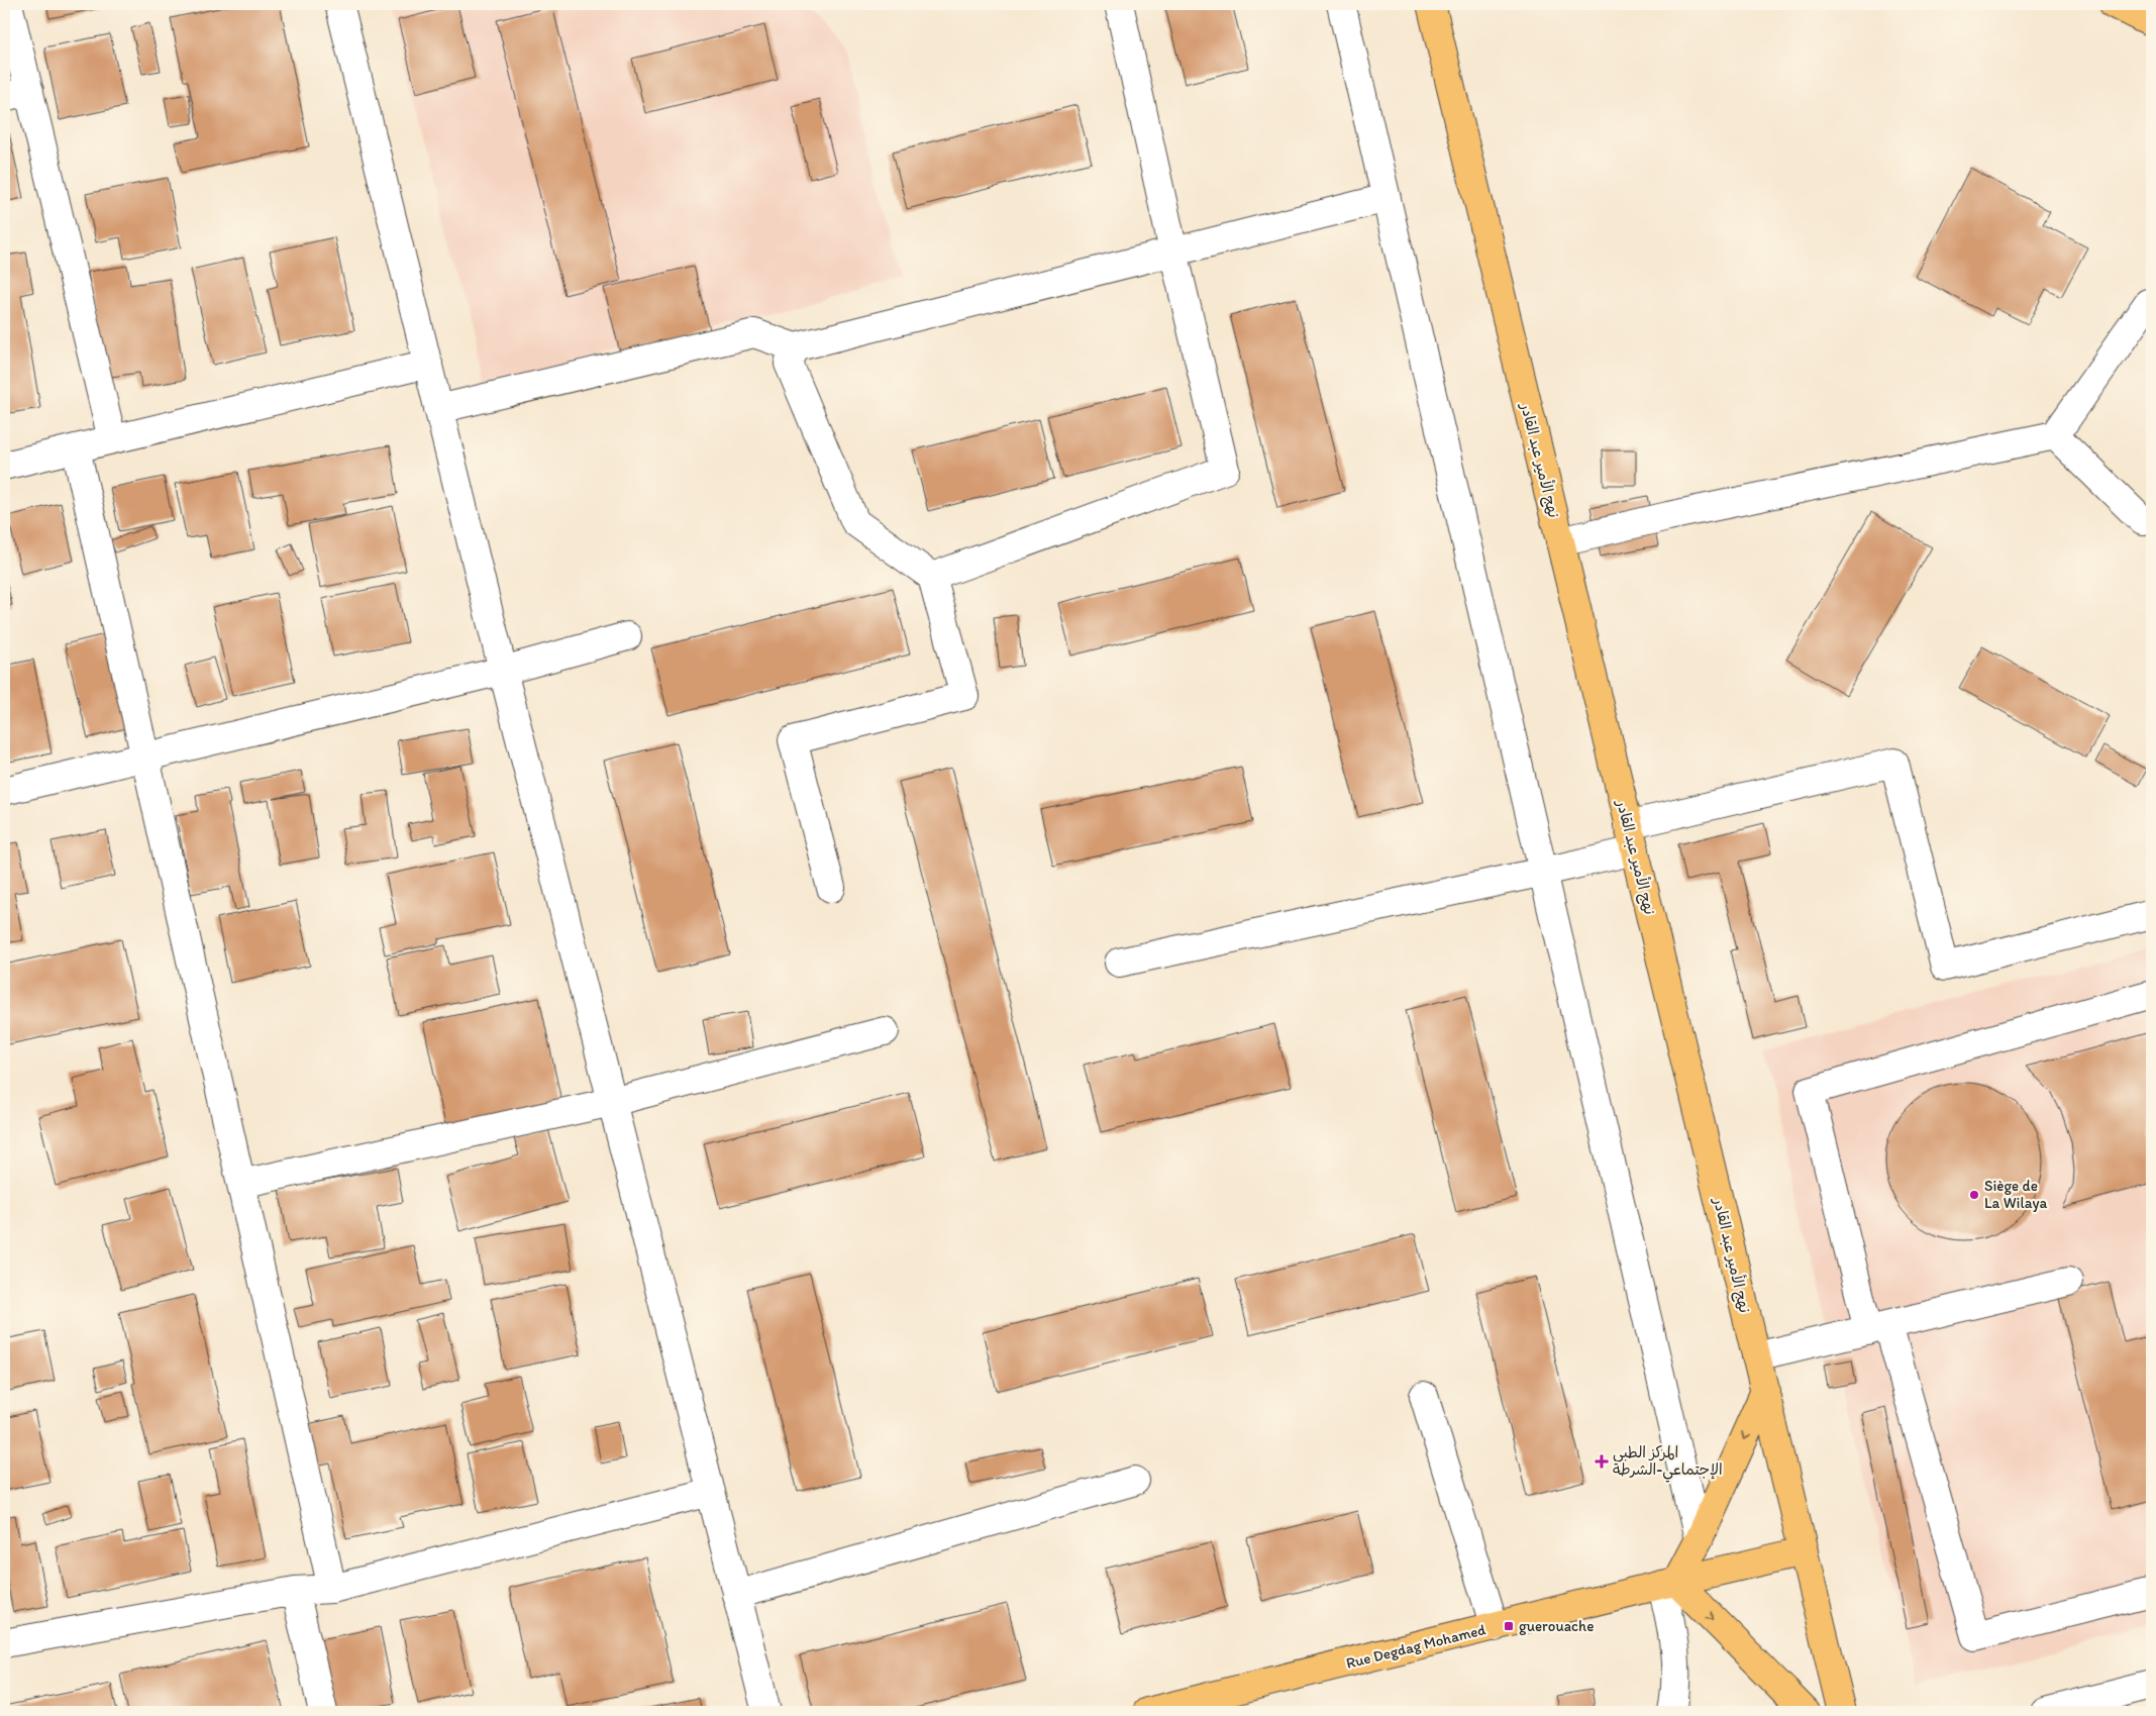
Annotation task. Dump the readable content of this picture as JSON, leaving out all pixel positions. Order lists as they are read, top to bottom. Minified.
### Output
{"streets":{"main road":["نهج الأمير عبد القادر","Rue Degdag Mohamed"]},"crossings":[["نهج الأمير عبد القادر","Rue Degdag Mohamed"]],"places":{"other":["Siège de La Wilaya"],"health":["المركز الطبي الإجتماعي-الشرطة"],"transit":["guerouache"]}}
